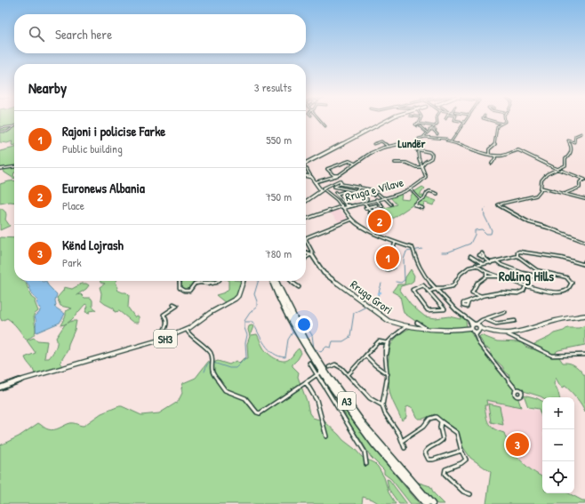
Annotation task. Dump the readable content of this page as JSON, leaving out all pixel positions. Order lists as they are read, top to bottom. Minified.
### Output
{"streets":{"highway":["A3"],"main road":["Rruga e Vilave","Rruga Grori","SH3"]},"districts":["Lundër","Rolling Hills"],"page":{"search":"Search here","heading":["Nearby","3 results"],"list":[{"mark":"1","name":"Rajoni i policise Farke","note":"Public building","value":"550 m"},{"mark":"2","name":"Euronews Albania","note":"Place","value":"750 m"},{"mark":"3","name":"Kënd Lojrash","note":"Park","value":"780 m"}],"pins":["2","1","3"],"map_buttons":["+","−"]}}
